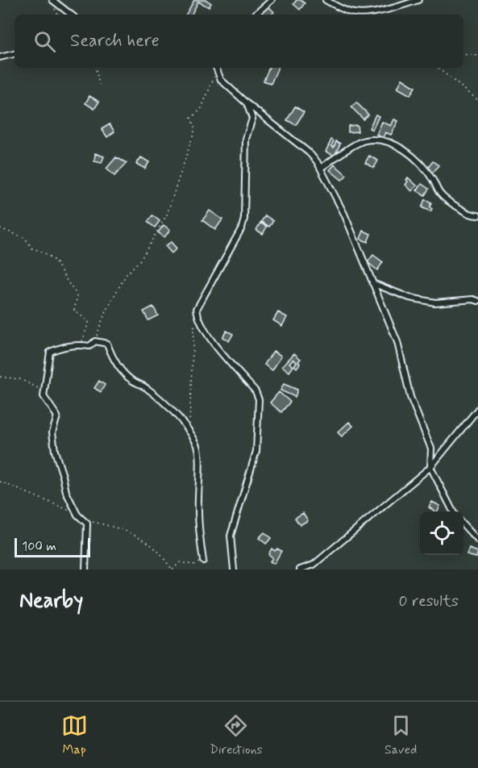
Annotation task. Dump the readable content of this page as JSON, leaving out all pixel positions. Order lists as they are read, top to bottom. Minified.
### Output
{"scale_bar":"100 m","page":{"search":"Search here","scale":"100 m","heading":["Nearby","0 results"],"nav":["Map","Directions","Saved"]}}
